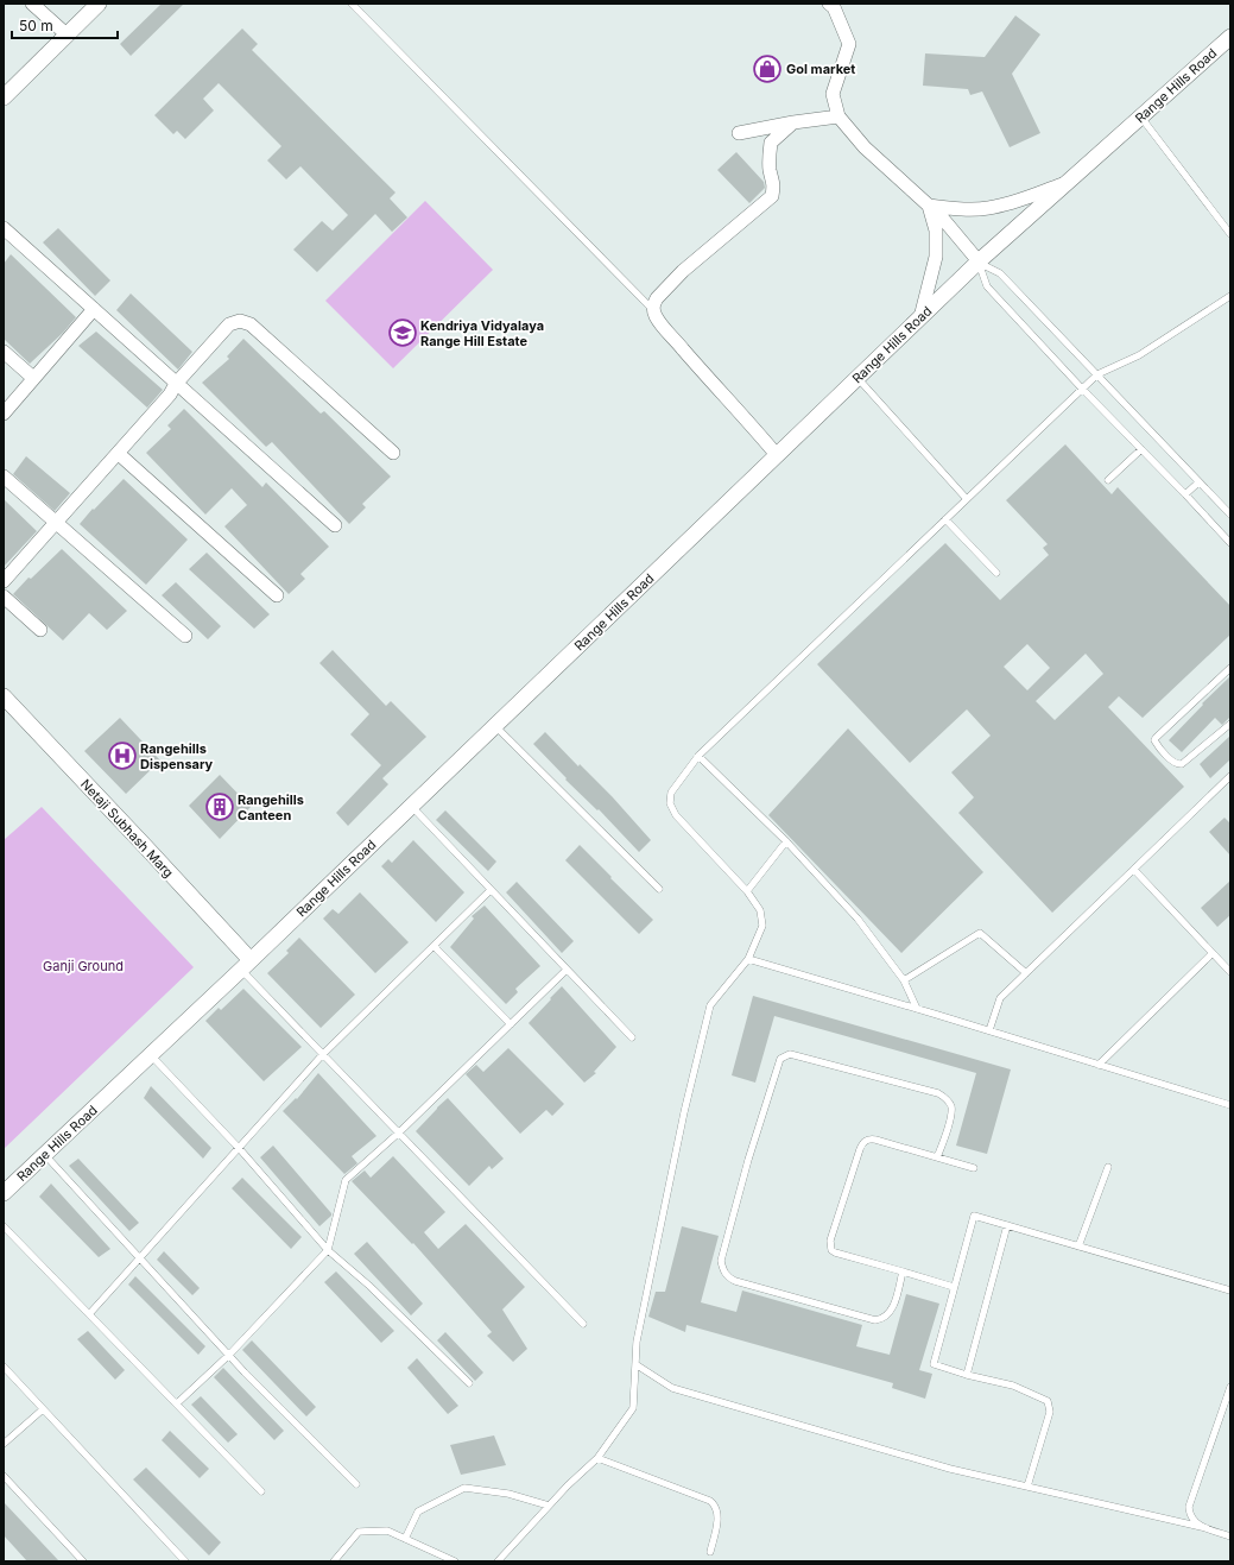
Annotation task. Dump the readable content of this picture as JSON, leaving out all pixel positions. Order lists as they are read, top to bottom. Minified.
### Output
{"streets":{"street":["Range Hills Road","Netaji Subhash Marg"]},"crossings":[["Range Hills Road","Netaji Subhash Marg"]],"parks":["Ganji Ground"],"places":{"shop":["Gol market"],"school or university":["Kendriya Vidyalaya Range Hill Estate"],"hospital":["Rangehills Dispensary"],"building":["Rangehills Canteen"]},"scale_bar":"50 m"}
